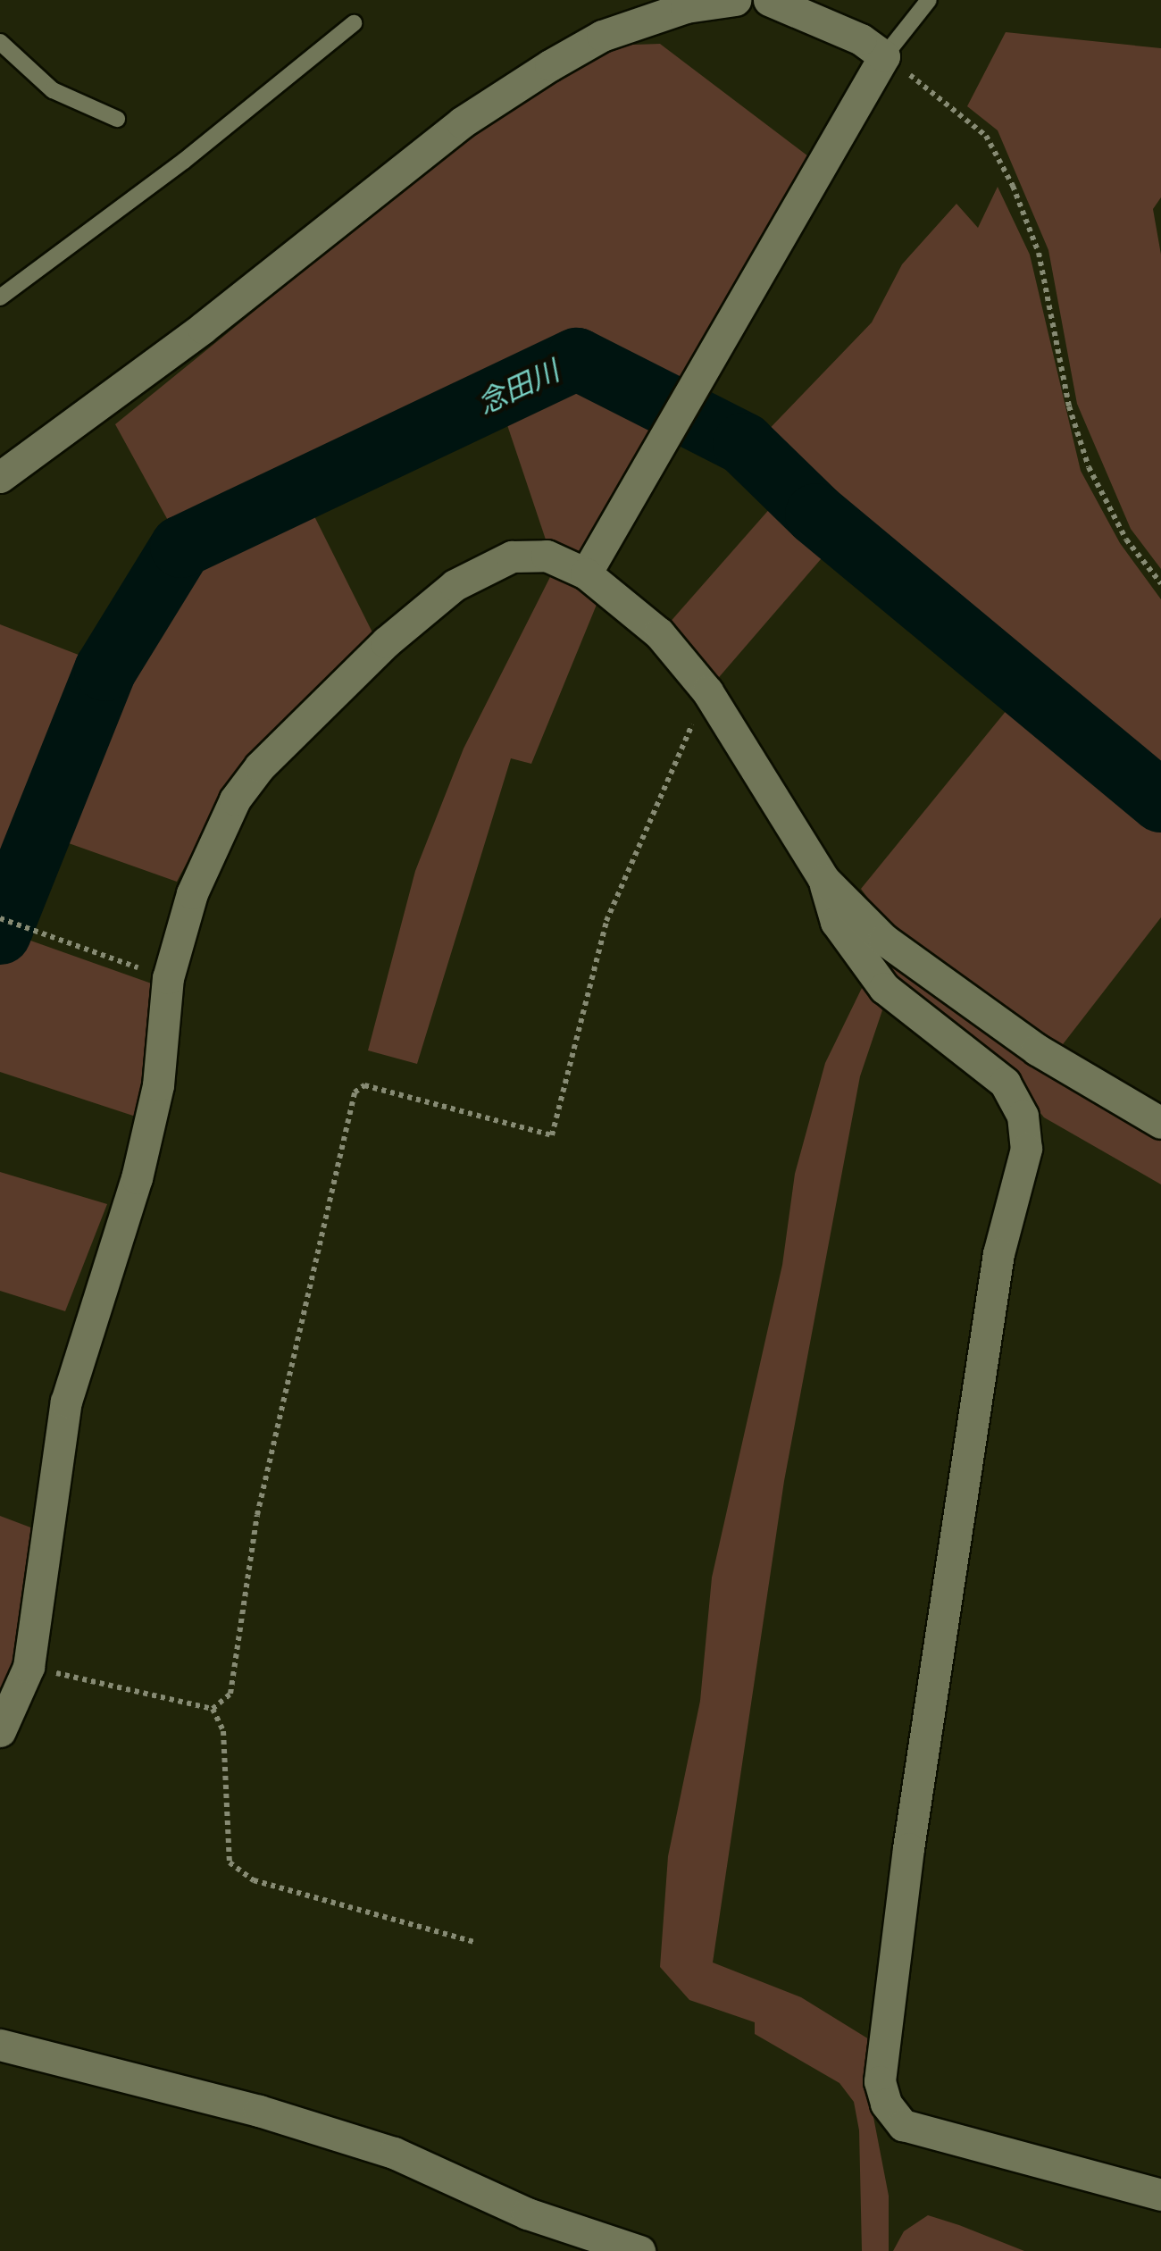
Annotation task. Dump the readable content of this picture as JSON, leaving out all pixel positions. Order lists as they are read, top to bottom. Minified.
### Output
{"water":["念田川"]}
